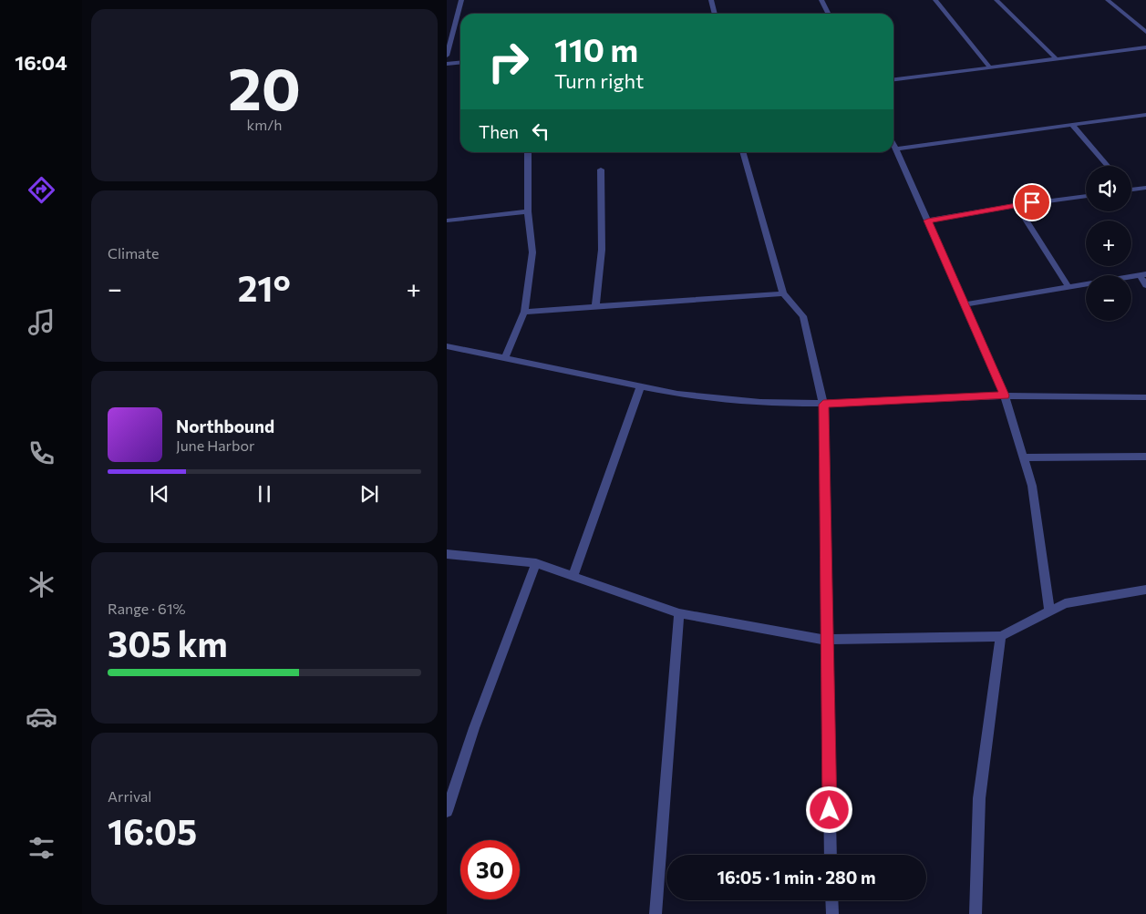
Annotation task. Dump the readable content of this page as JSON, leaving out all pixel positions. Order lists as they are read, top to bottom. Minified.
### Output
{"page":{"tabs":"16:04","tile":[["20","km/h"],"Climate",["Range · 61%","305 km"],["Arrival","16:05"]],"turn":["110 m","Turn right"],"then":"Then","map_buttons":["+","−"],"heat":["−","21°","+"],"song":["Northbound","June Harbor"],"limit":"30","trip":"16:05 · 1 min · 280 m"}}
